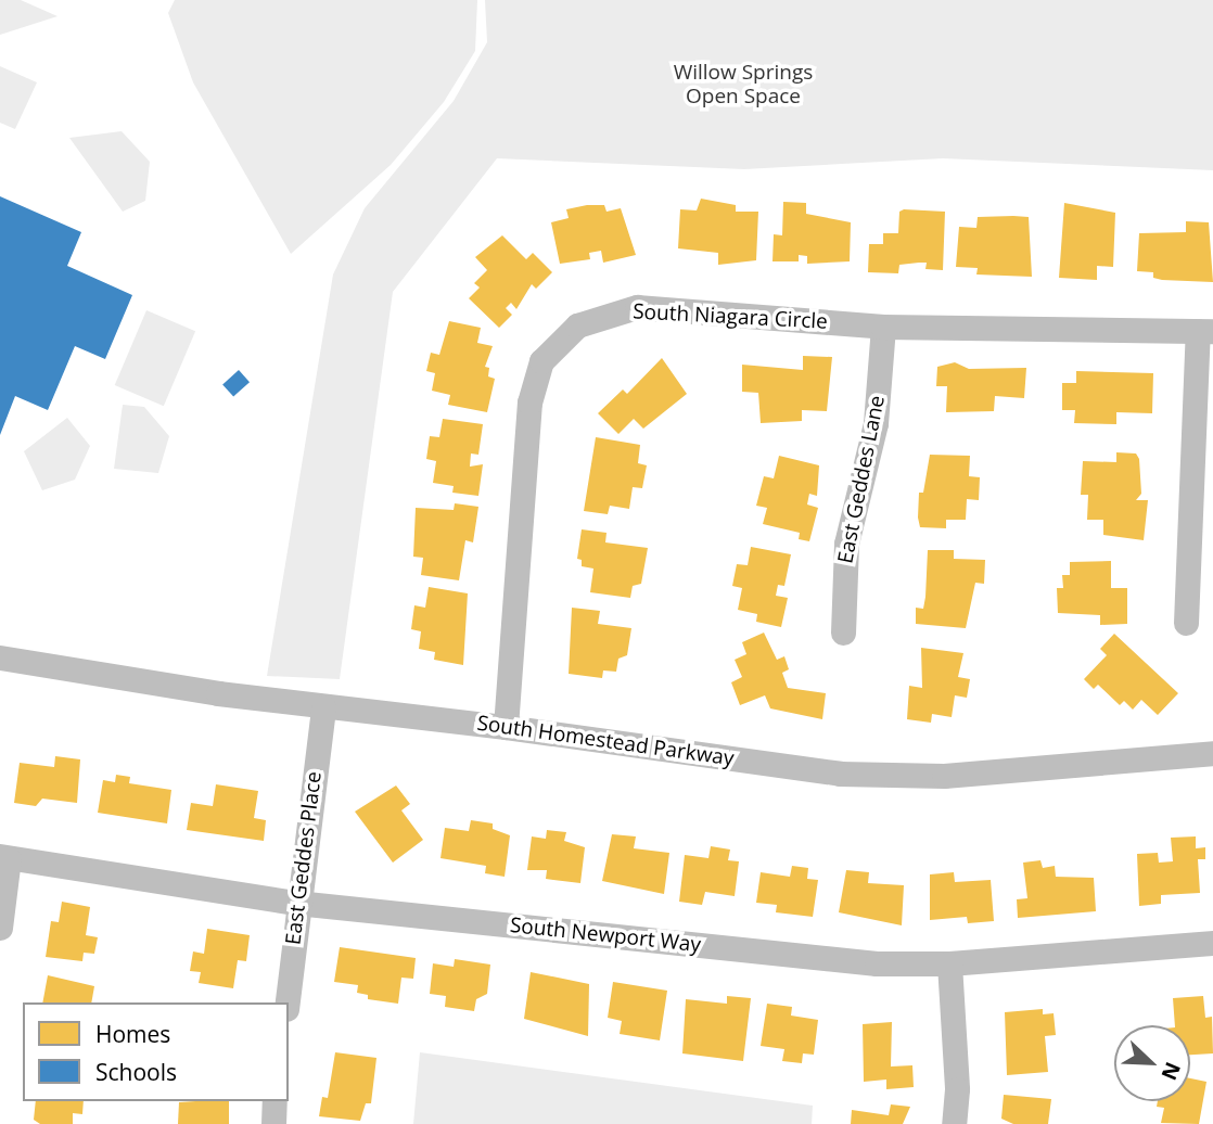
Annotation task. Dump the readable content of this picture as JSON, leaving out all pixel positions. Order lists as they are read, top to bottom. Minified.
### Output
{"streets":{"street":["South Niagara Circle","East Geddes Lane","South Homestead Parkway","East Geddes Place","South Newport Way"]},"crossings":[["South Niagara Circle","East Geddes Lane"],["South Niagara Circle","South Homestead Parkway"],["South Homestead Parkway","East Geddes Place"],["East Geddes Place","South Newport Way"]],"parks":["Willow Springs Open Space"],"legend":["Homes","Schools"],"north":"bottom right"}
